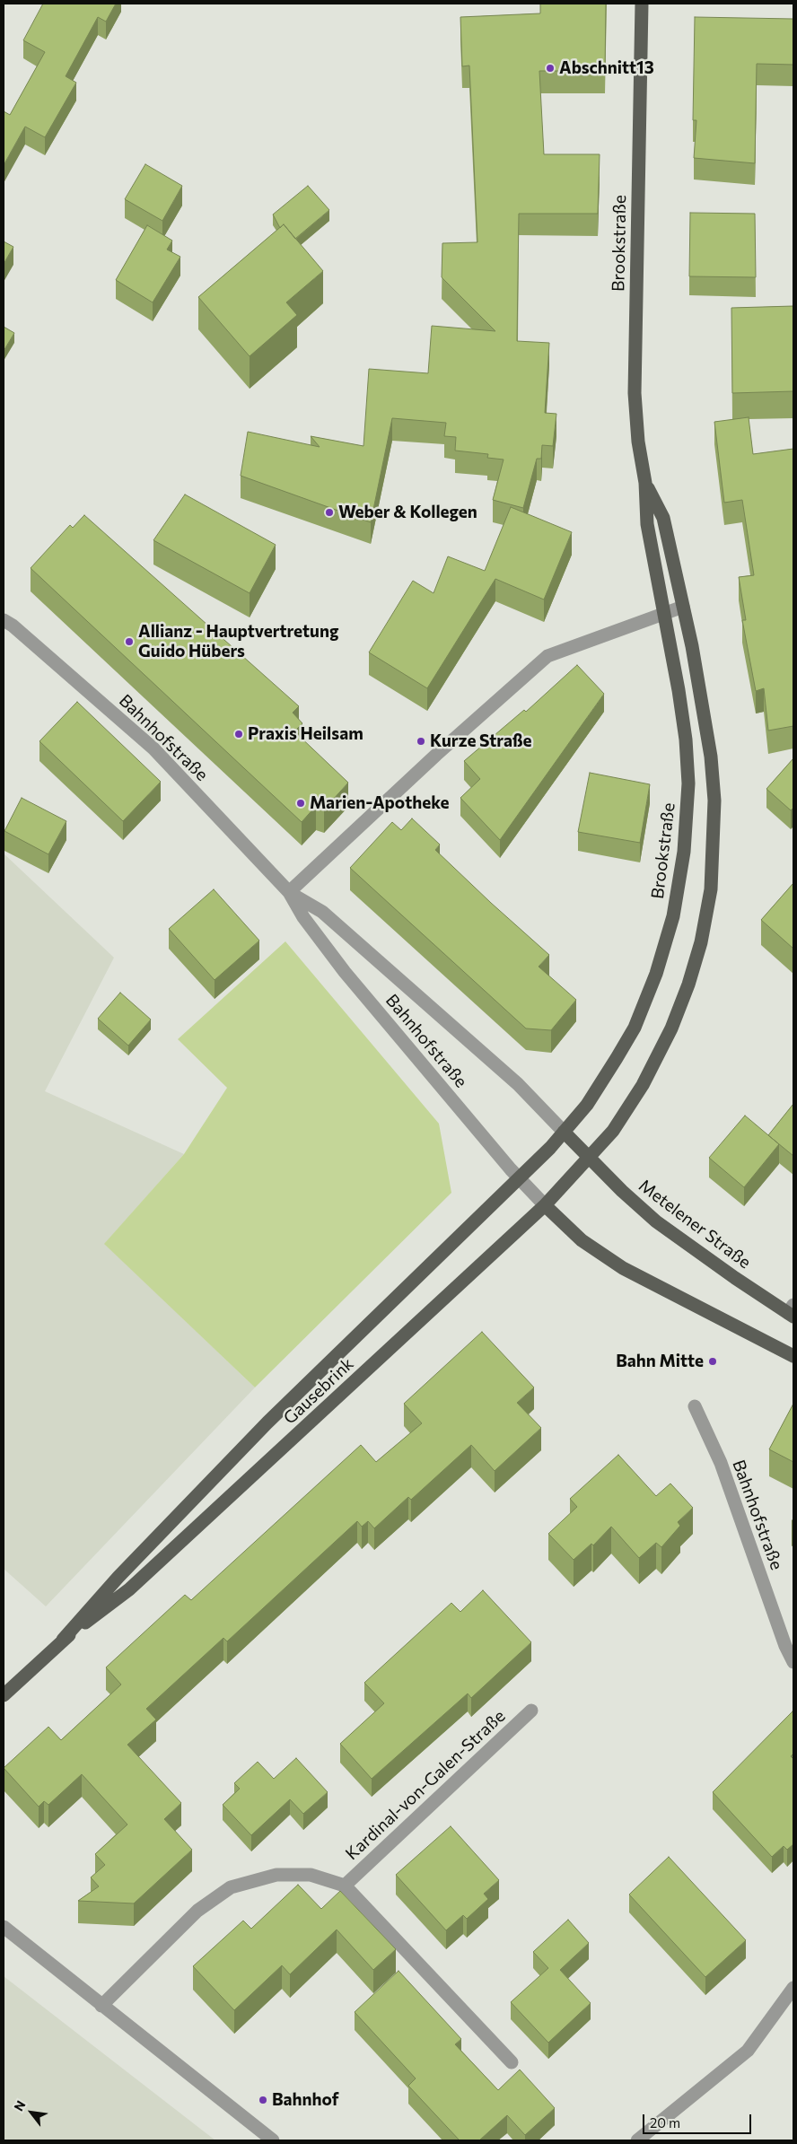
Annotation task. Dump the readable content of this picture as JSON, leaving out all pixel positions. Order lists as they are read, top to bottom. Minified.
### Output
{"streets":{"main road":["Brookstraße","Metelener Straße","Gausebrink"],"street":["Bahnhofstraße","Kardinal-von-Galen-Straße"]},"crossings":[["Brookstraße","Bahnhofstraße"],["Brookstraße","Metelener Straße"],["Brookstraße","Gausebrink"],["Bahnhofstraße","Metelener Straße"],["Bahnhofstraße","Gausebrink"],["Metelener Straße","Gausebrink"]],"places":["Abschnitt13","Weber & Kollegen","Allianz - Hauptvertretung Guido Hübers","Praxis Heilsam","Kurze Straße","Marien-Apotheke","Bahn Mitte","Bahnhof"],"scale_bar":"20 m","north":"top left"}
